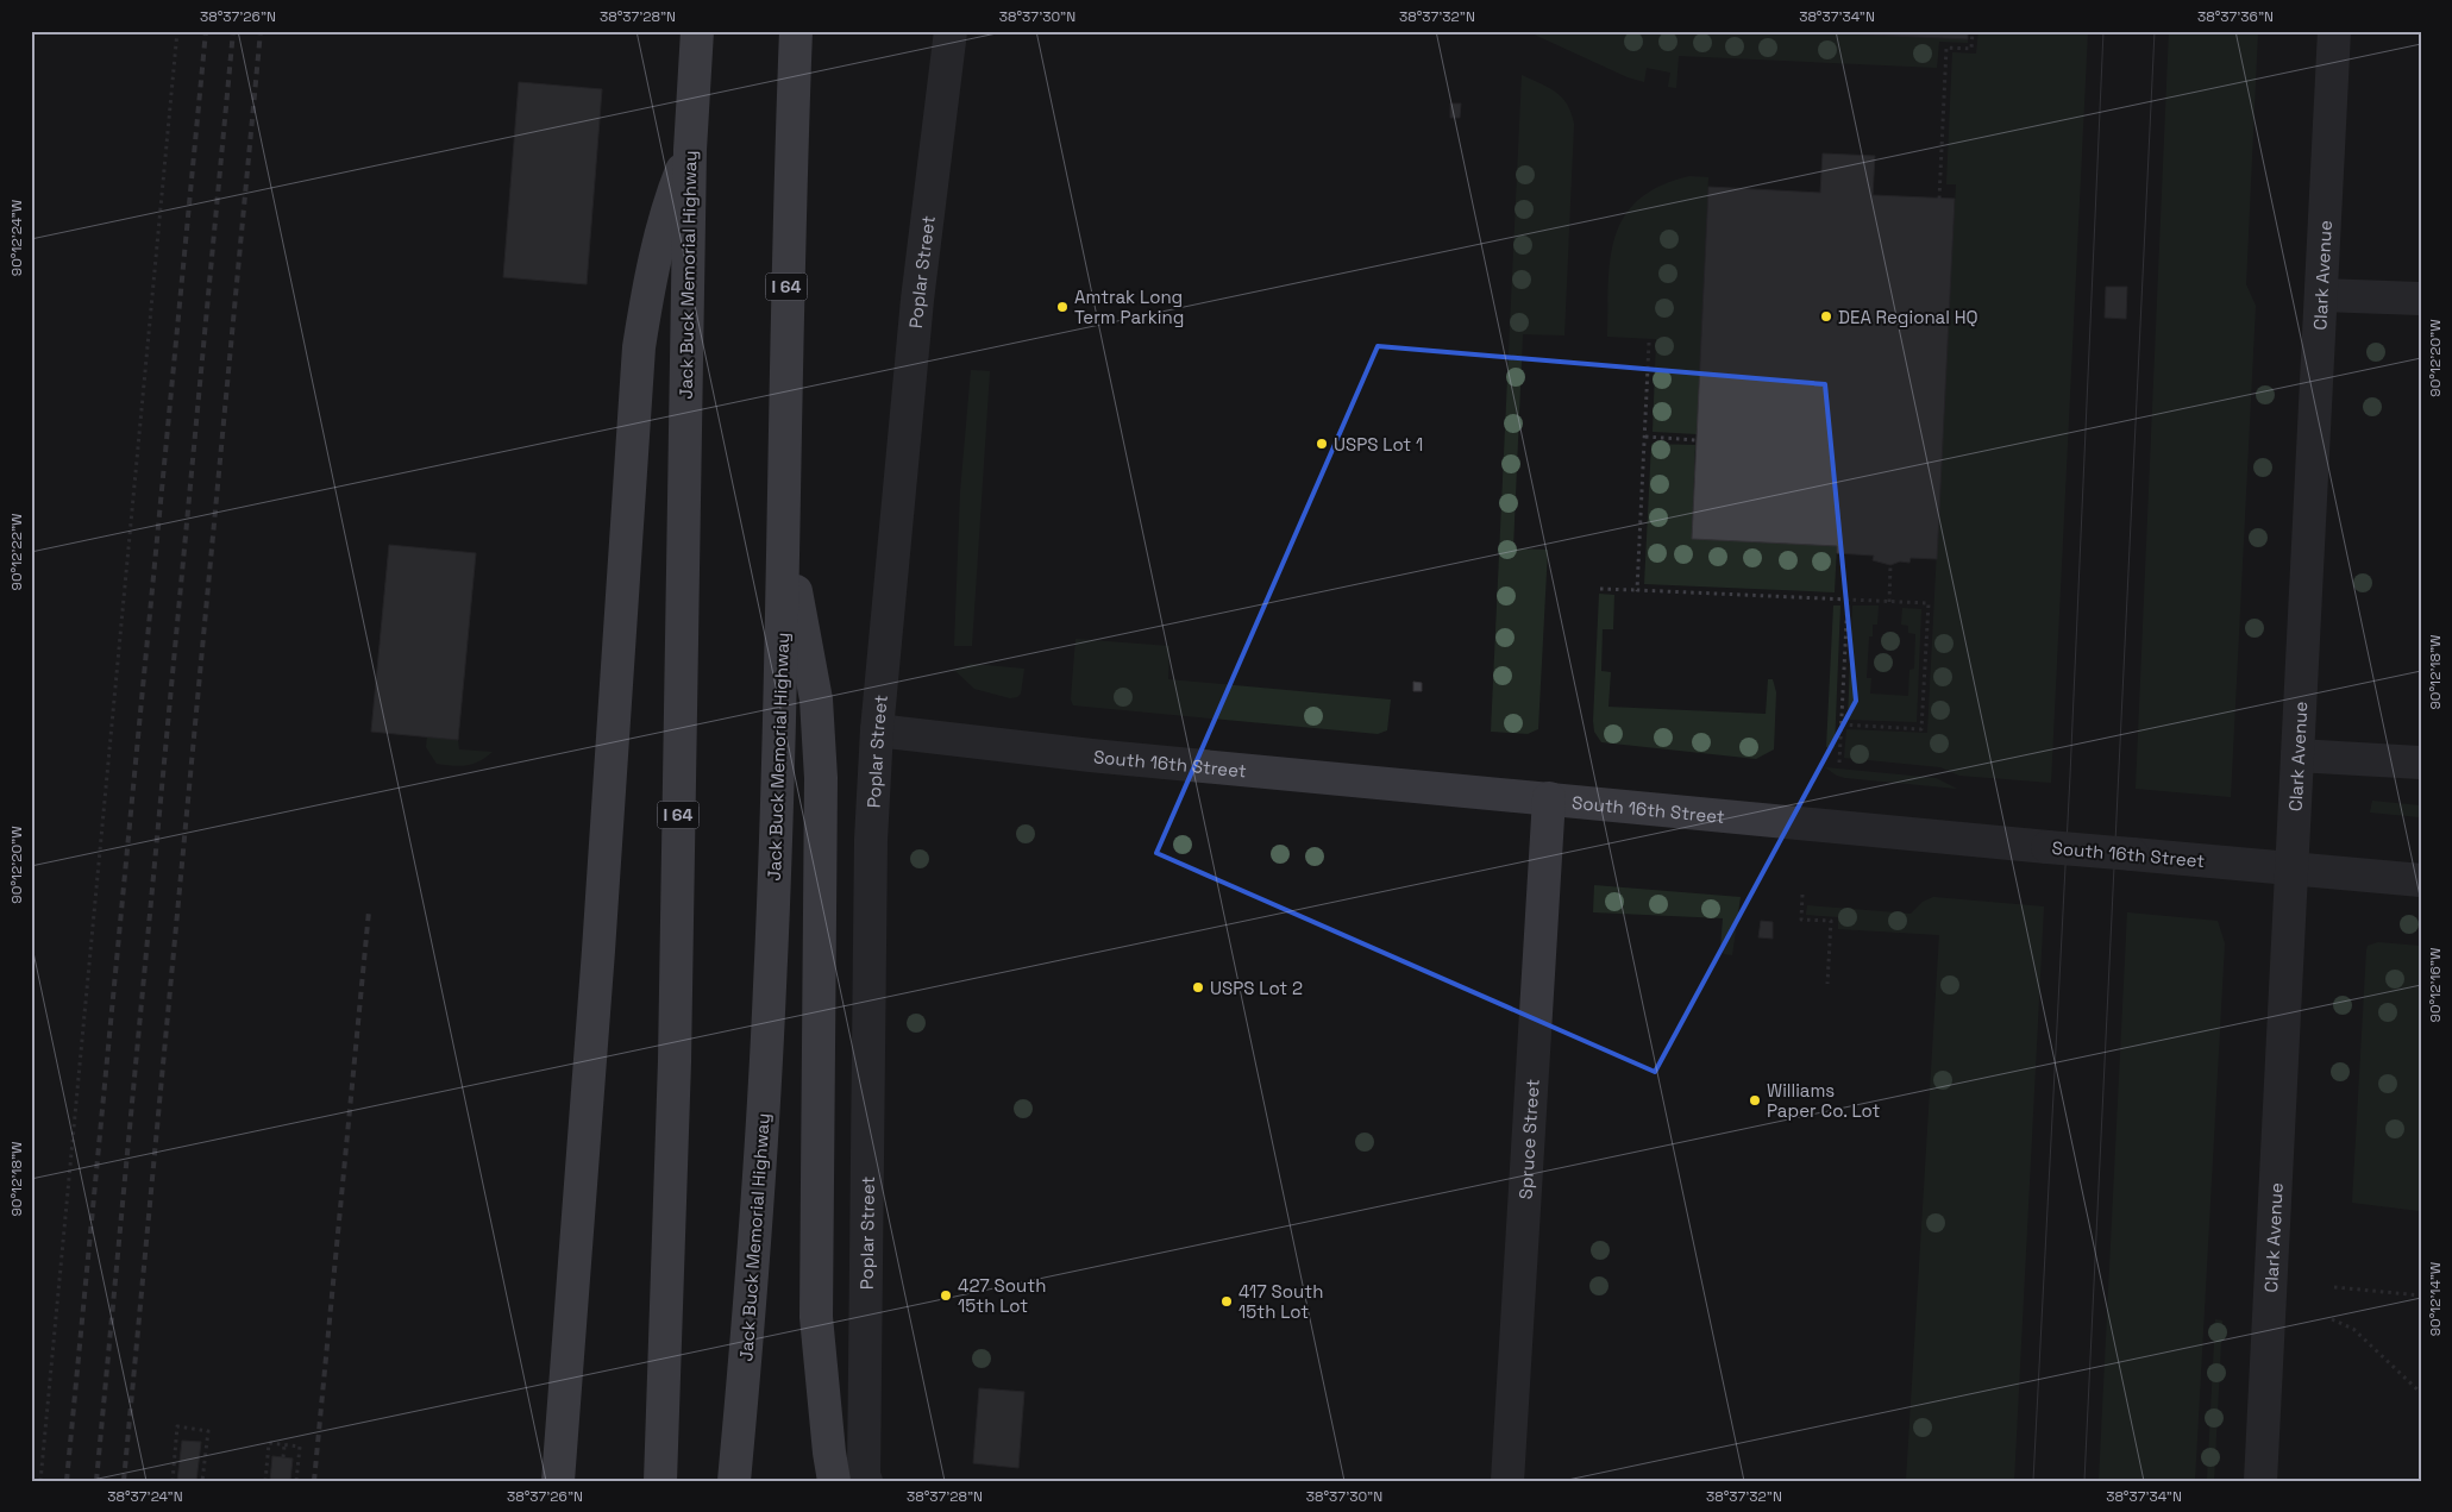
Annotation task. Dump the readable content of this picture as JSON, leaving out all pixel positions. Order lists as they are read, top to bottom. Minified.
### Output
{"streets":{"highway":["Jack Buck Memorial Highway","I 64"],"street":["Poplar Street","Clark Avenue","South 16th Street","Spruce Street"]},"crossings":[["Poplar Street","South 16th Street"],["Clark Avenue","South 16th Street"],["South 16th Street","Spruce Street"]],"places":["Amtrak Long Term Parking","DEA Regional HQ","USPS Lot 1","USPS Lot 2","Williams Paper Co. Lot","427 South 15th Lot","417 South 15th Lot"],"coordinates":["38°37'26\"N","38°37'28\"N","38°37'30\"N","38°37'32\"N","38°37'34\"N","38°37'36\"N","90°12'24\"W","90°12'20\"W","90°12'22\"W","90°12'18\"W","90°12'16\"W","90°12'14\"W","38°37'24\"N"]}
